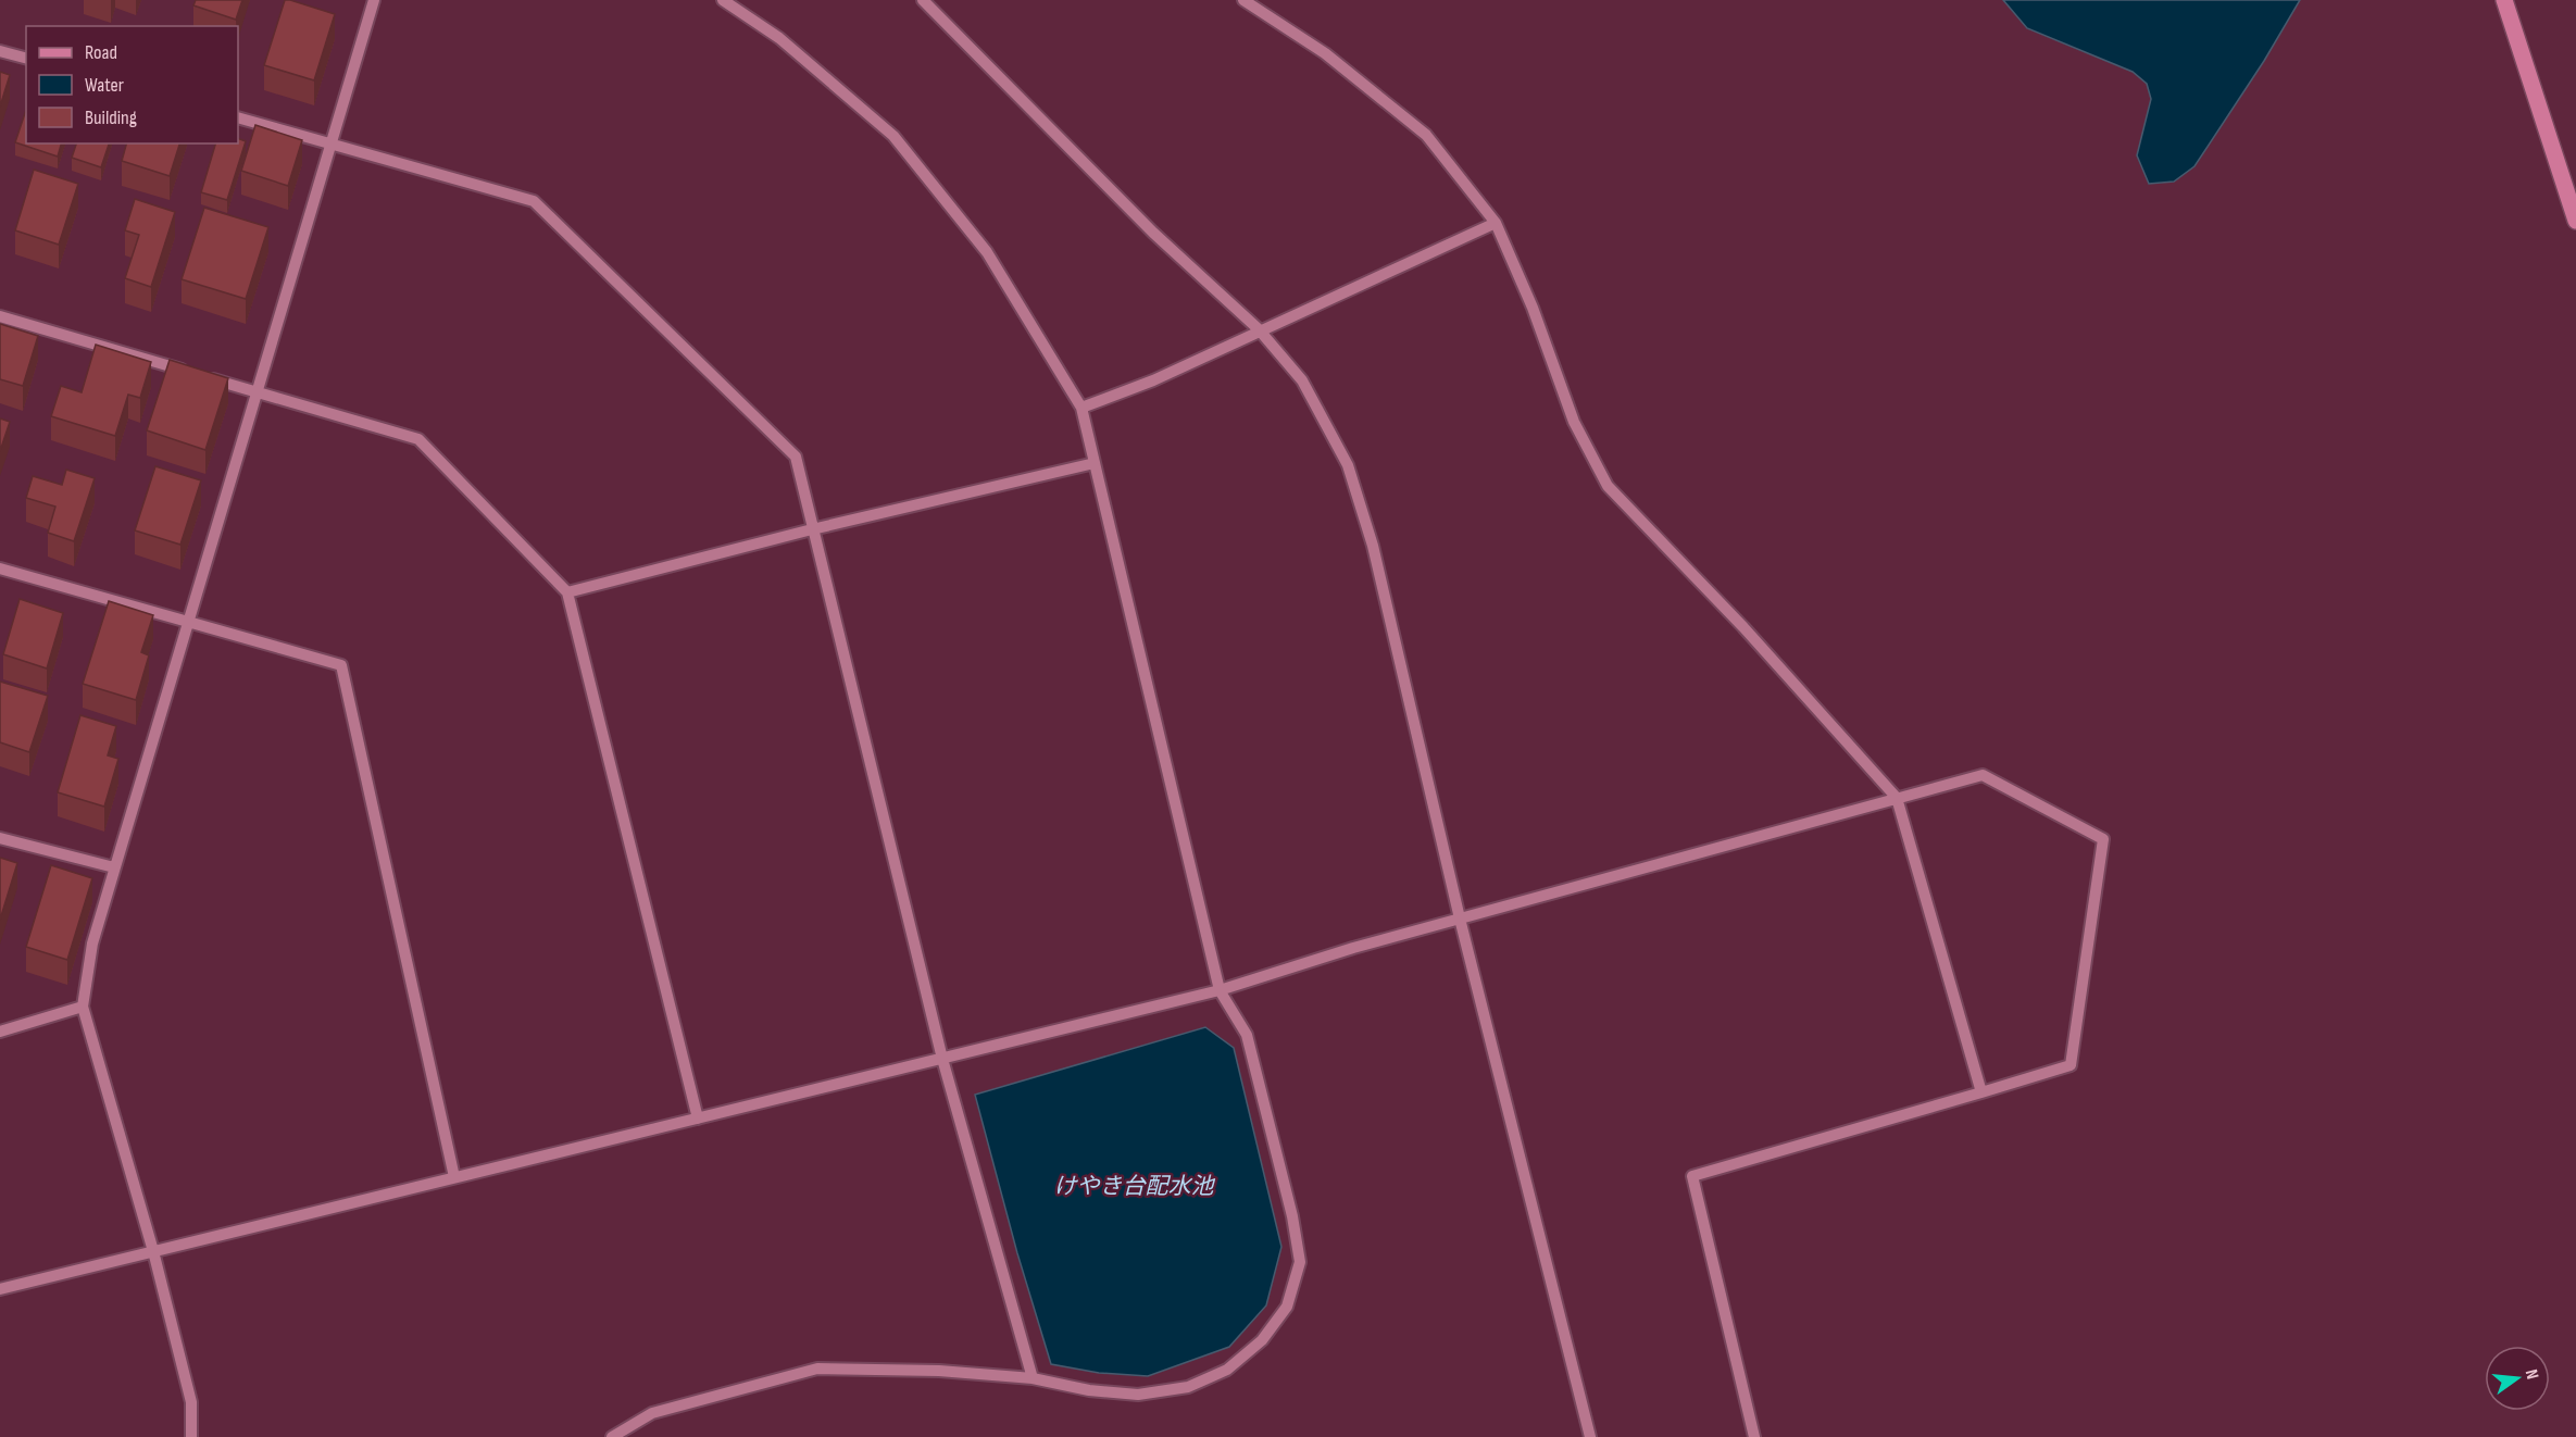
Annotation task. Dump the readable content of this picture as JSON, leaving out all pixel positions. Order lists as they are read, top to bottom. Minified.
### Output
{"water":["けやき台配水池"],"legend":["Road","Water","Building"],"north":"right"}
